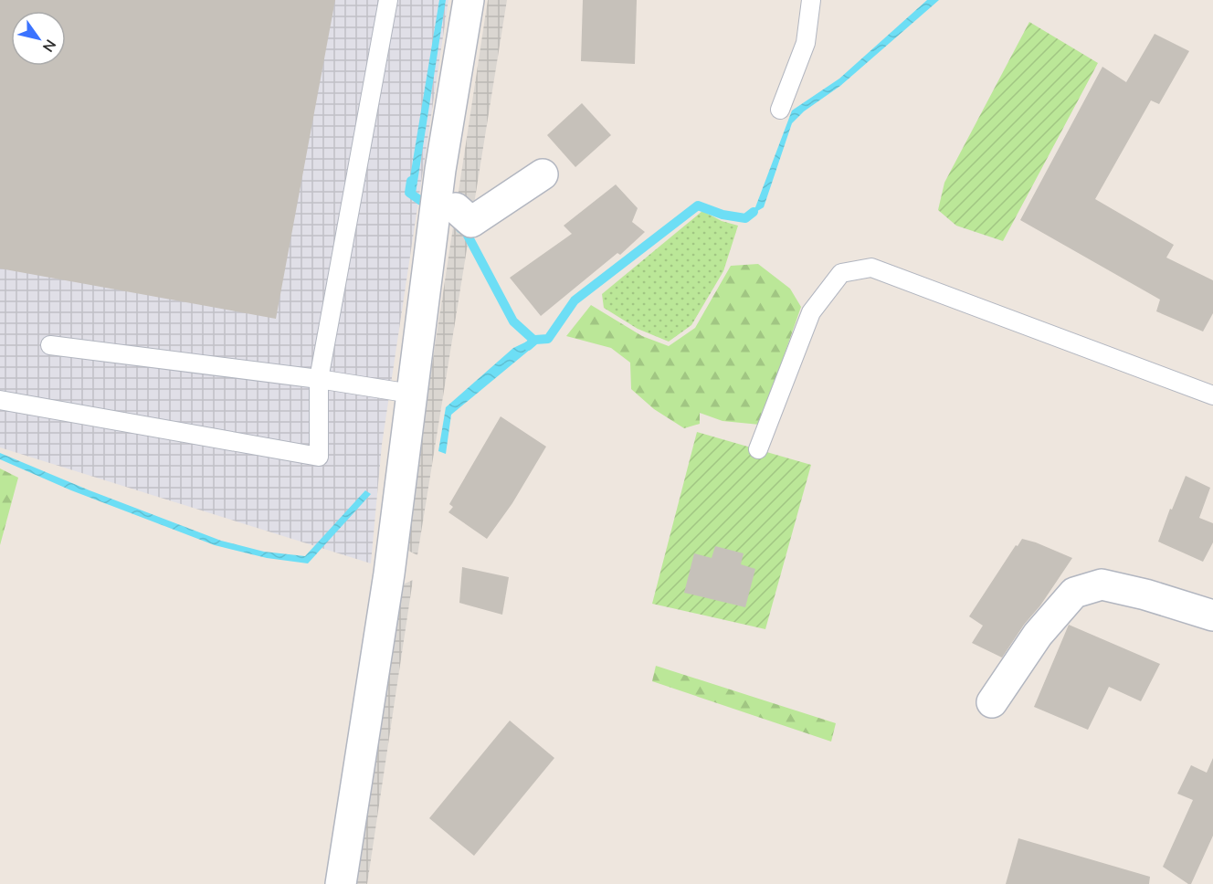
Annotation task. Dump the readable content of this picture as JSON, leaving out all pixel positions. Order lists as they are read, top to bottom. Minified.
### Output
{"north":"bottom right"}
